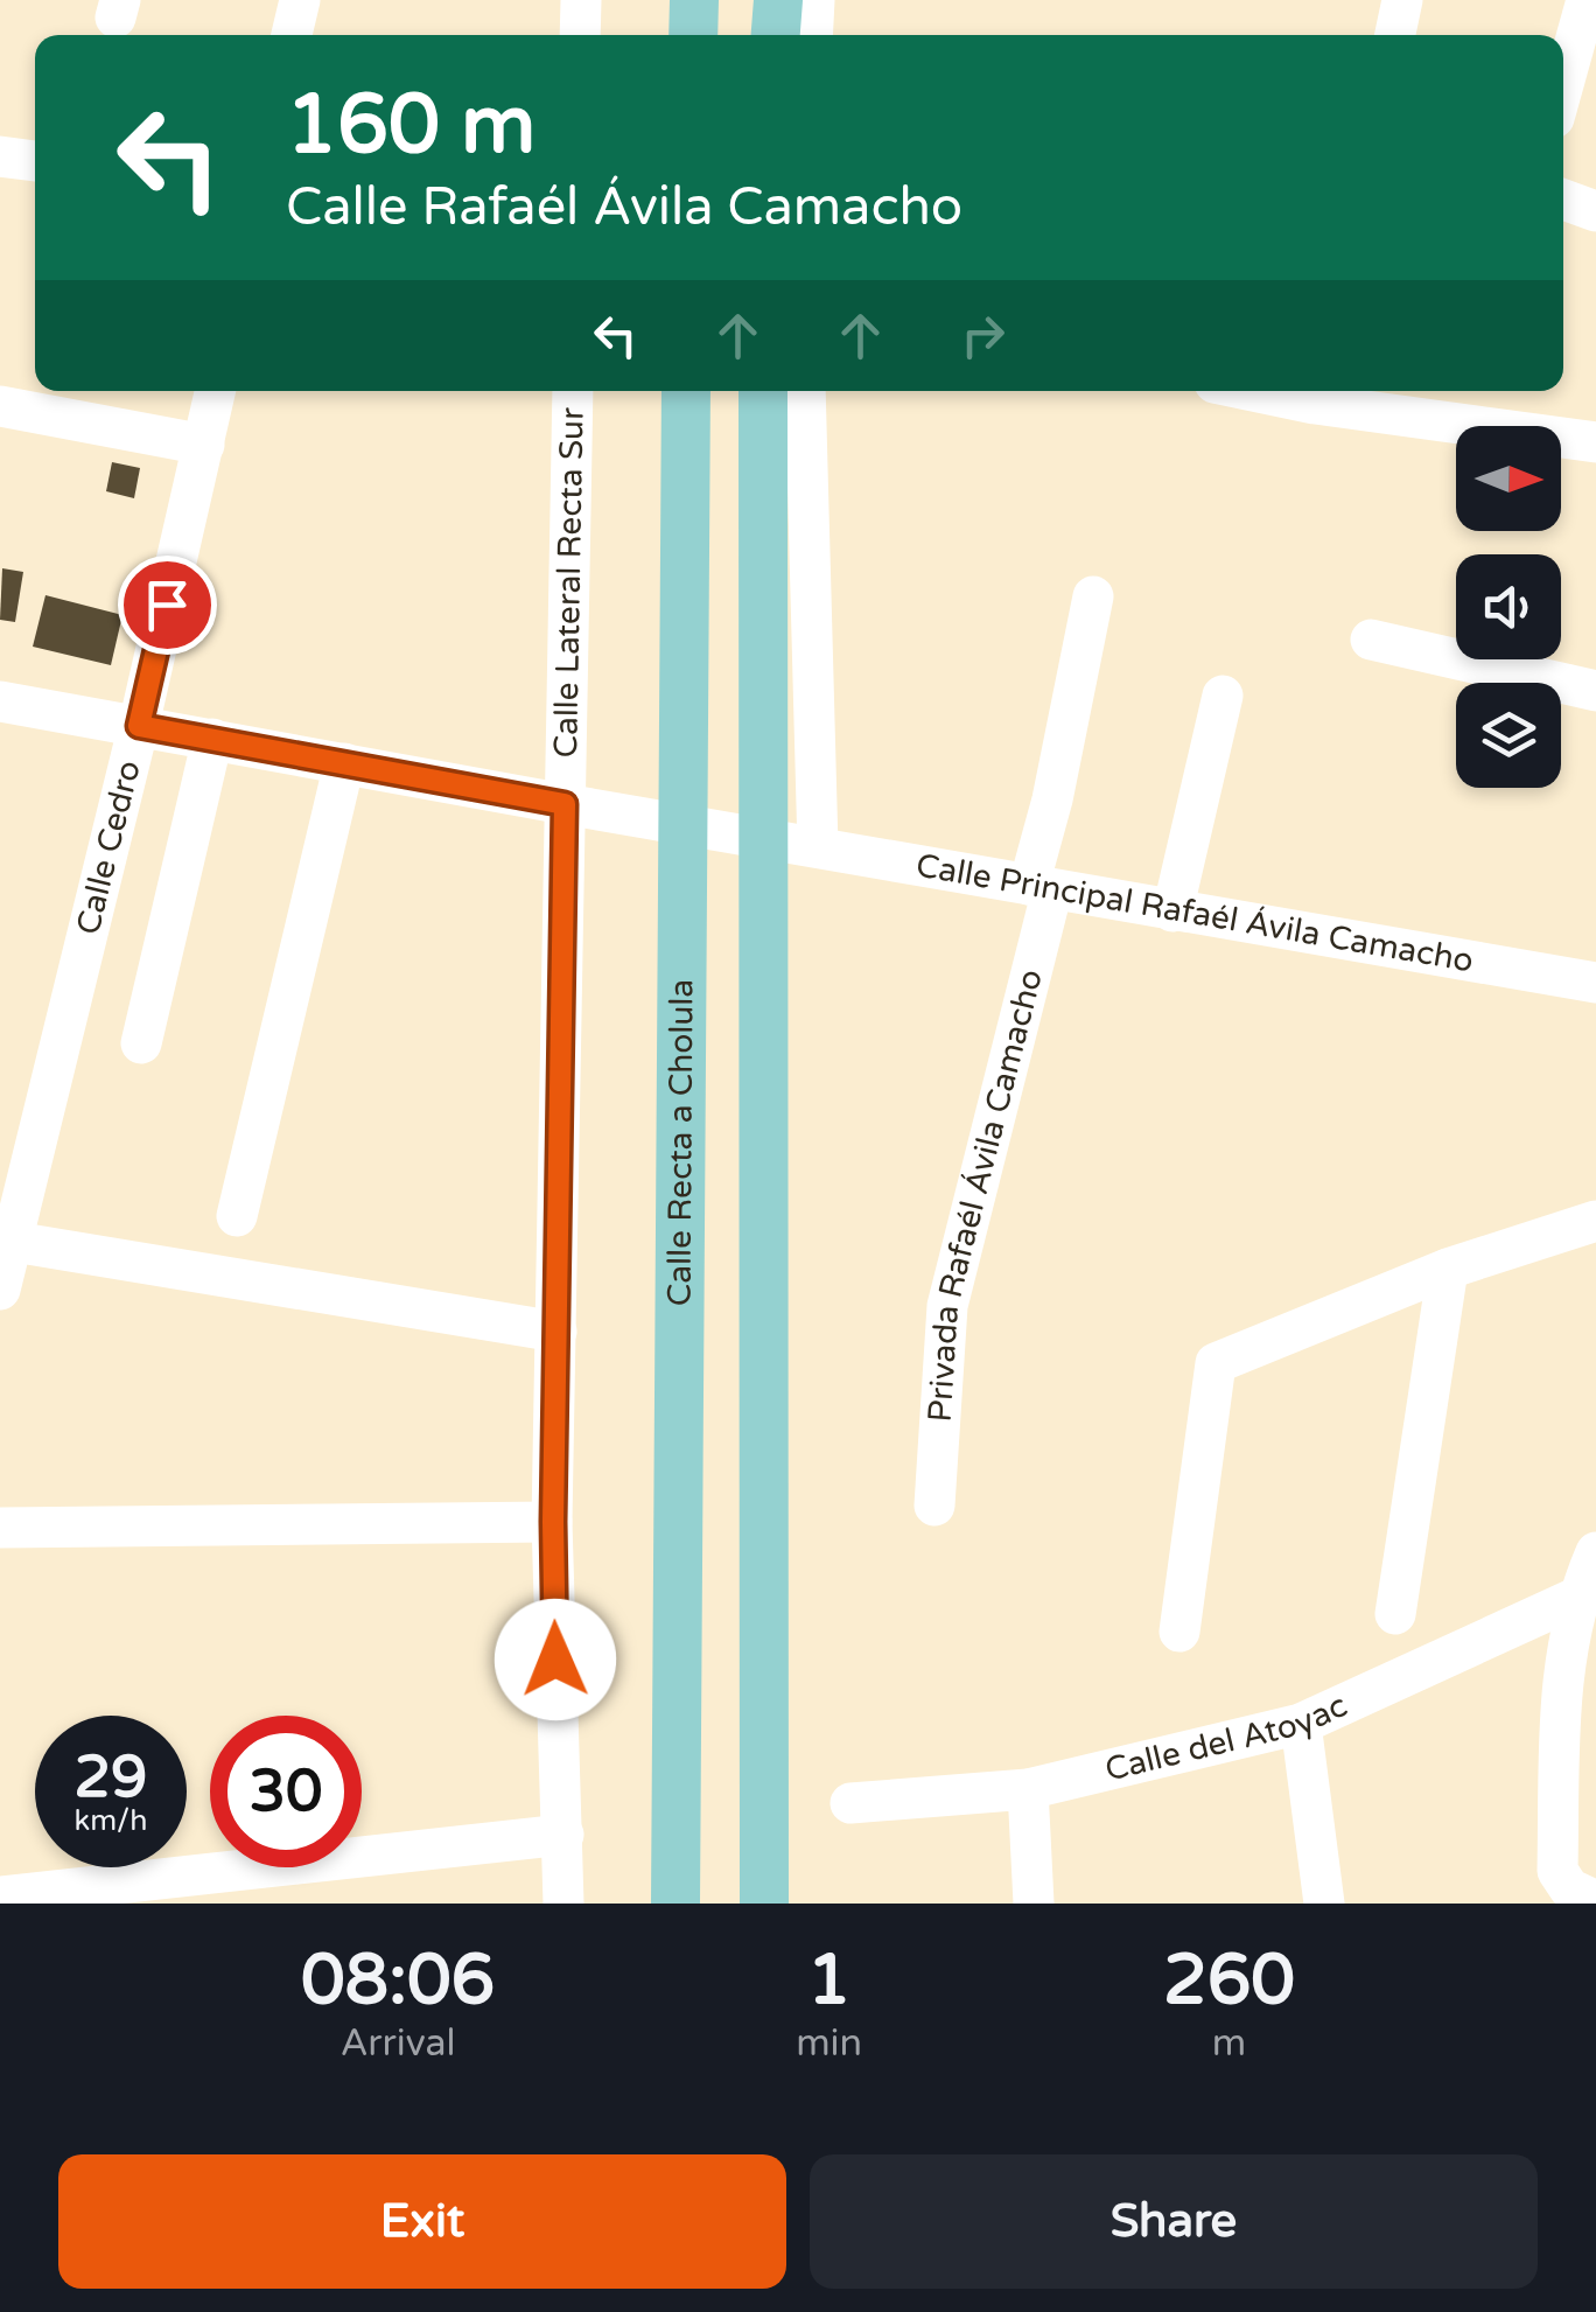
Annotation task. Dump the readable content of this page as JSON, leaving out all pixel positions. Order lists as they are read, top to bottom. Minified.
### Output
{"streets":{"main road":["Calle Recta a Cholula"],"street":["Calle Lateral Recta Sur","Calle Cedro","Calle Principal Rafaél Ávila Camacho","Privada Rafaél Ávila Camacho","Calle del Atoyac"]},"crossings":[["Calle Lateral Recta Sur","Calle Principal Rafaél Ávila Camacho"],["Calle Cedro","Calle Principal Rafaél Ávila Camacho"],["Calle Principal Rafaél Ávila Camacho","Privada Rafaél Ávila Camacho"]],"north":"right","page":{"turn":["160 m","Calle Rafaél Ávila Camacho"],"speed":"29 km/h","limit":"30","eta":["08:06","Arrival","1","min","260","m"],"buttons":["Exit","Share"]}}
